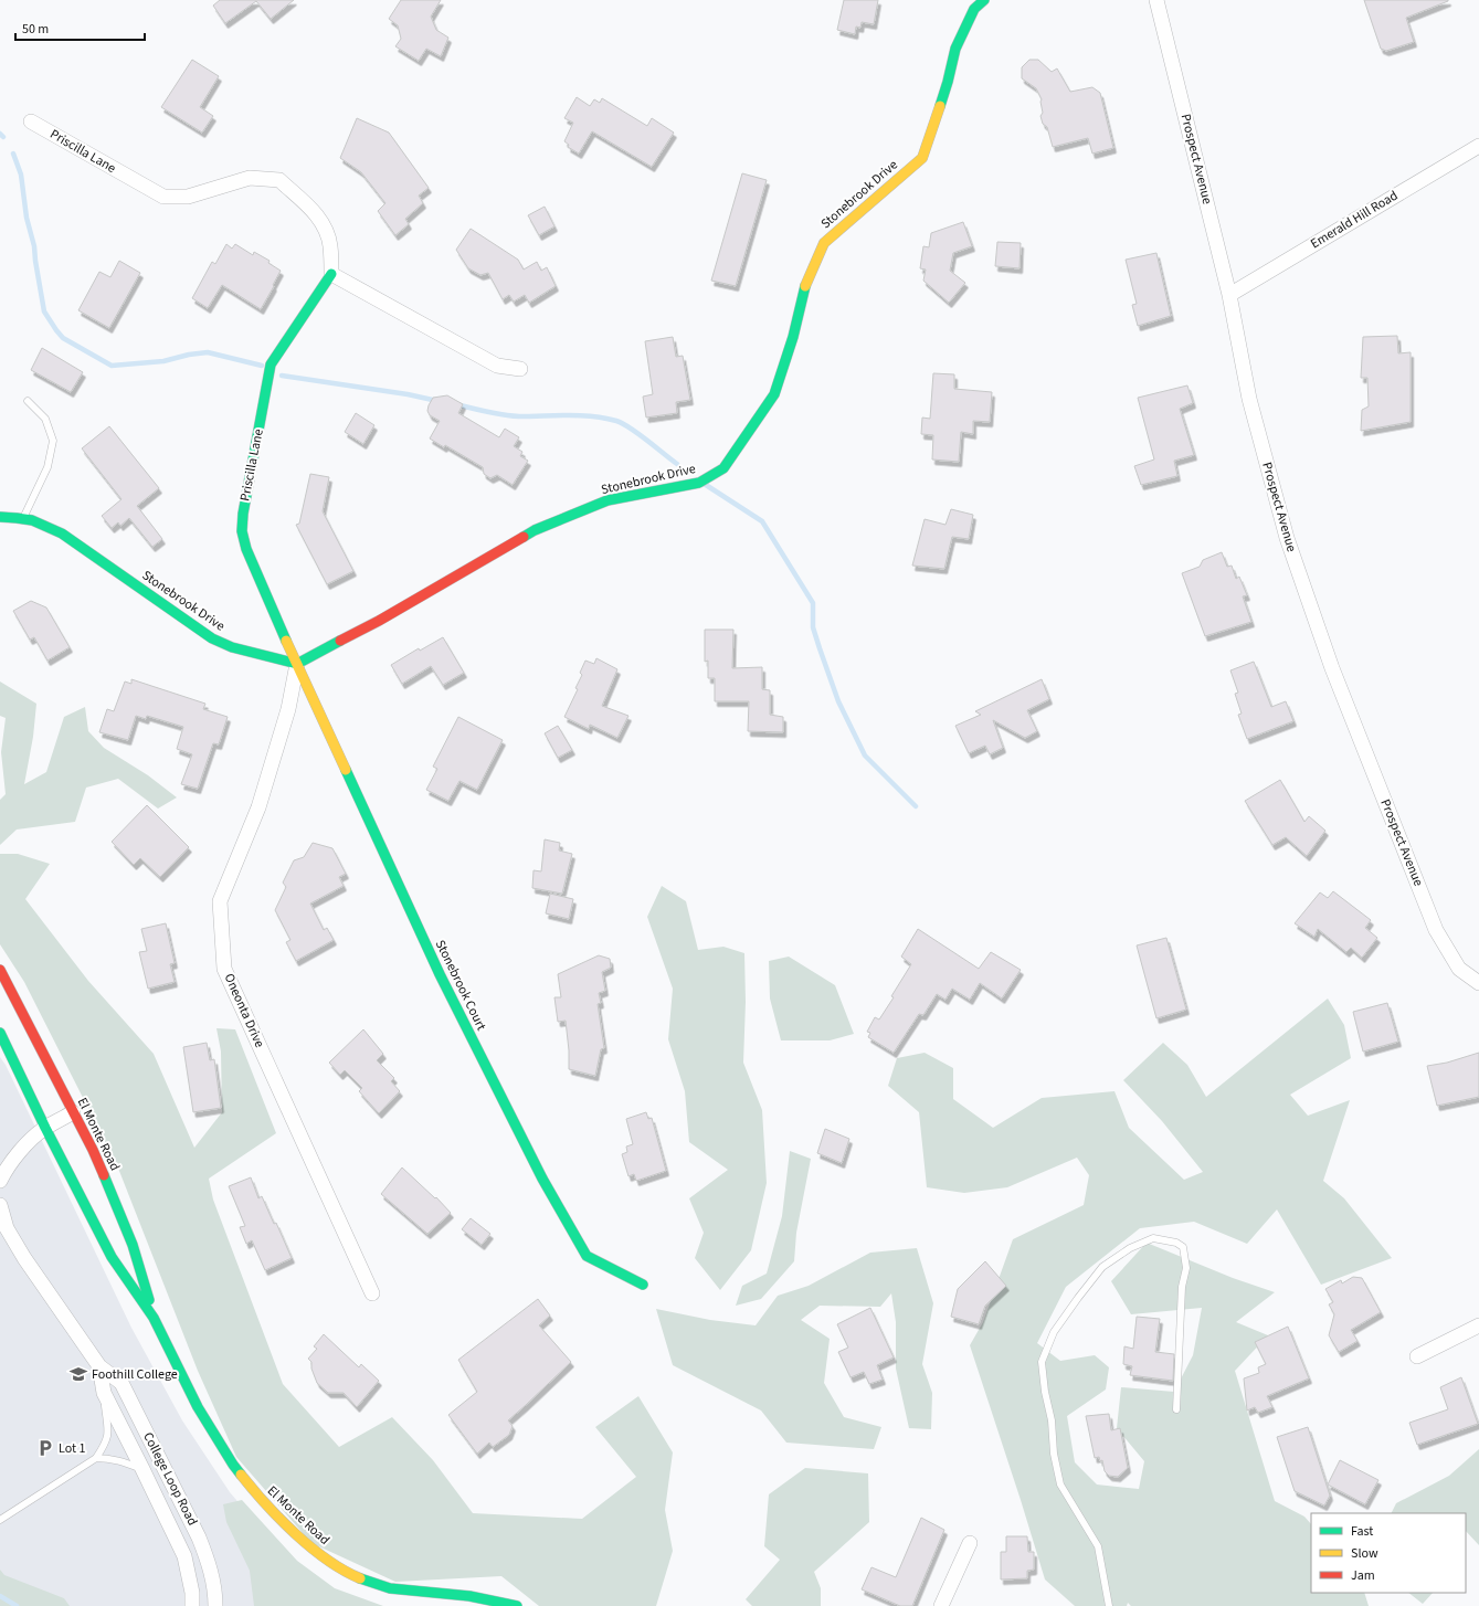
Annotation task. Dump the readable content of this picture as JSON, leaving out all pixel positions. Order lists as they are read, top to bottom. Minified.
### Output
{"streets":{"street":["Priscilla Lane","Prospect Avenue","Stonebrook Drive","Emerald Hill Road","Stonebrook Court","Oneonta Drive","El Monte Road","College Loop Road"]},"crossings":[["Priscilla Lane","Stonebrook Drive"],["Priscilla Lane","Stonebrook Court"],["Priscilla Lane","Oneonta Drive"],["Prospect Avenue","Emerald Hill Road"],["Stonebrook Drive","Stonebrook Court"],["Stonebrook Drive","Oneonta Drive"],["Stonebrook Court","Oneonta Drive"]],"places":{"school or university":["Foothill College"],"parking":["Lot 1"]},"legend":["Fast","Slow","Jam"],"scale_bar":"50 m"}
